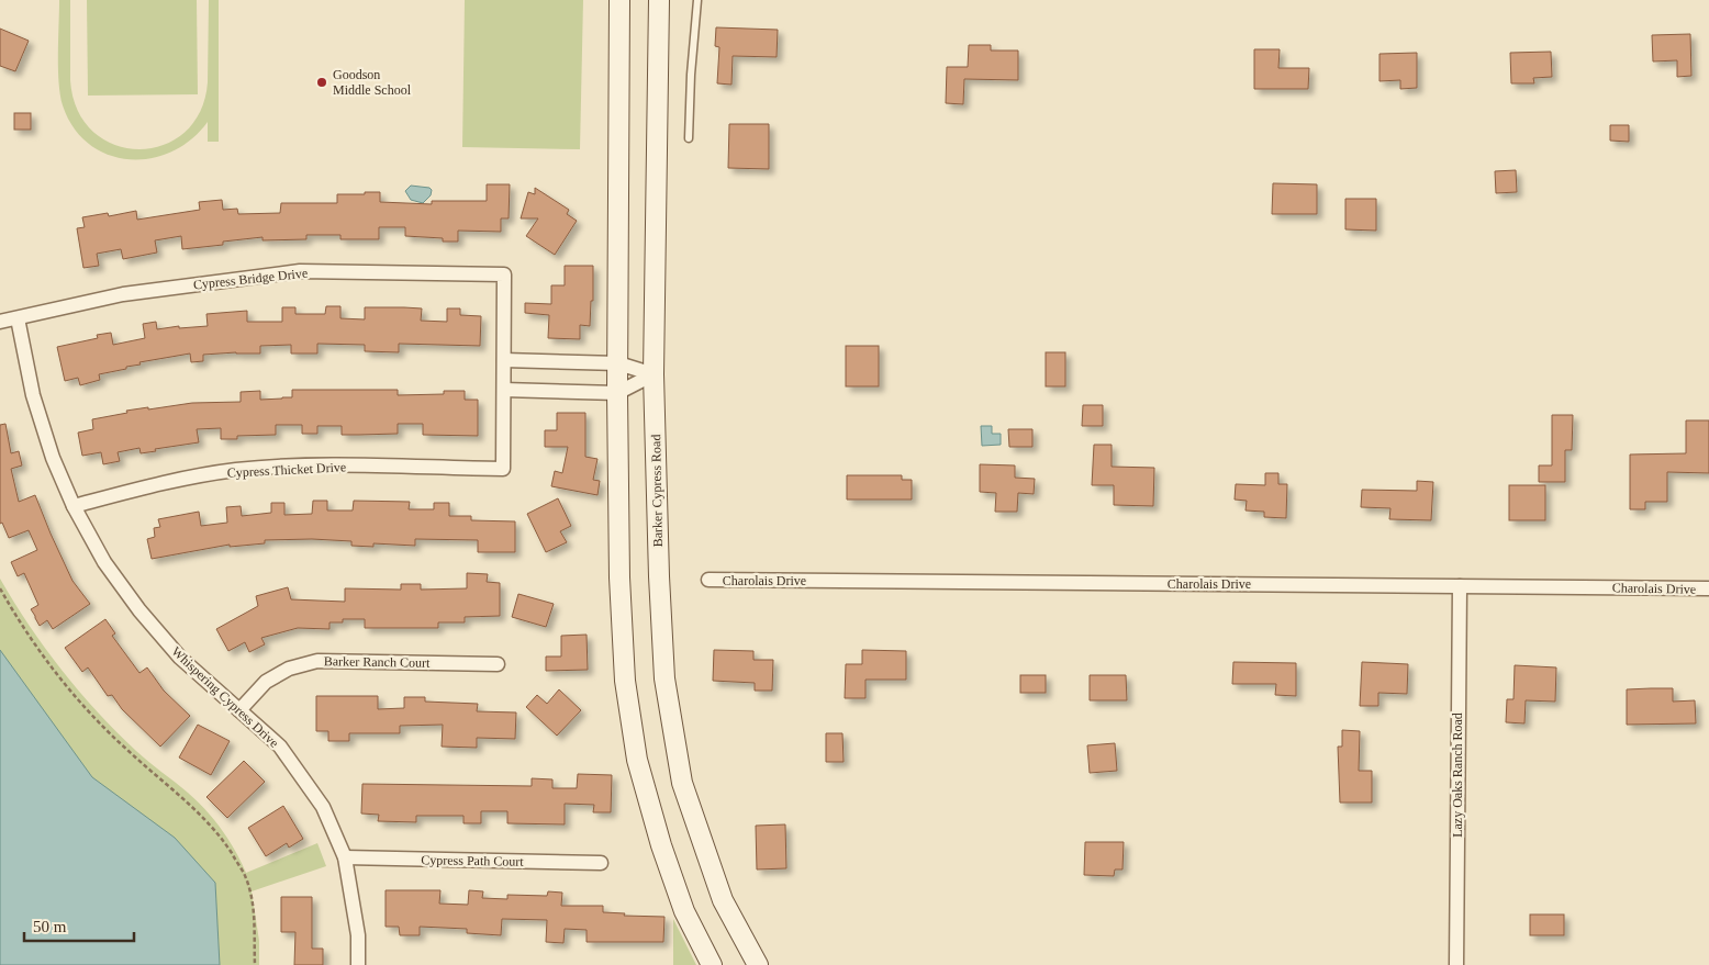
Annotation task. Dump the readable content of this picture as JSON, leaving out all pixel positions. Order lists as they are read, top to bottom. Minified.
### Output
{"streets":{"main road":["Barker Cypress Road"],"street":["Cypress Bridge Drive","Cypress Thicket Drive","Charolais Drive","Barker Ranch Court","Whispering Cypress Drive","Lazy Oaks Ranch Road","Cypress Path Court"]},"crossings":[["Cypress Bridge Drive","Whispering Cypress Drive"],["Cypress Thicket Drive","Whispering Cypress Drive"],["Charolais Drive","Lazy Oaks Ranch Road"],["Barker Ranch Court","Whispering Cypress Drive"],["Whispering Cypress Drive","Cypress Path Court"]],"places":["Goodson Middle School"],"scale_bar":"50 m"}
